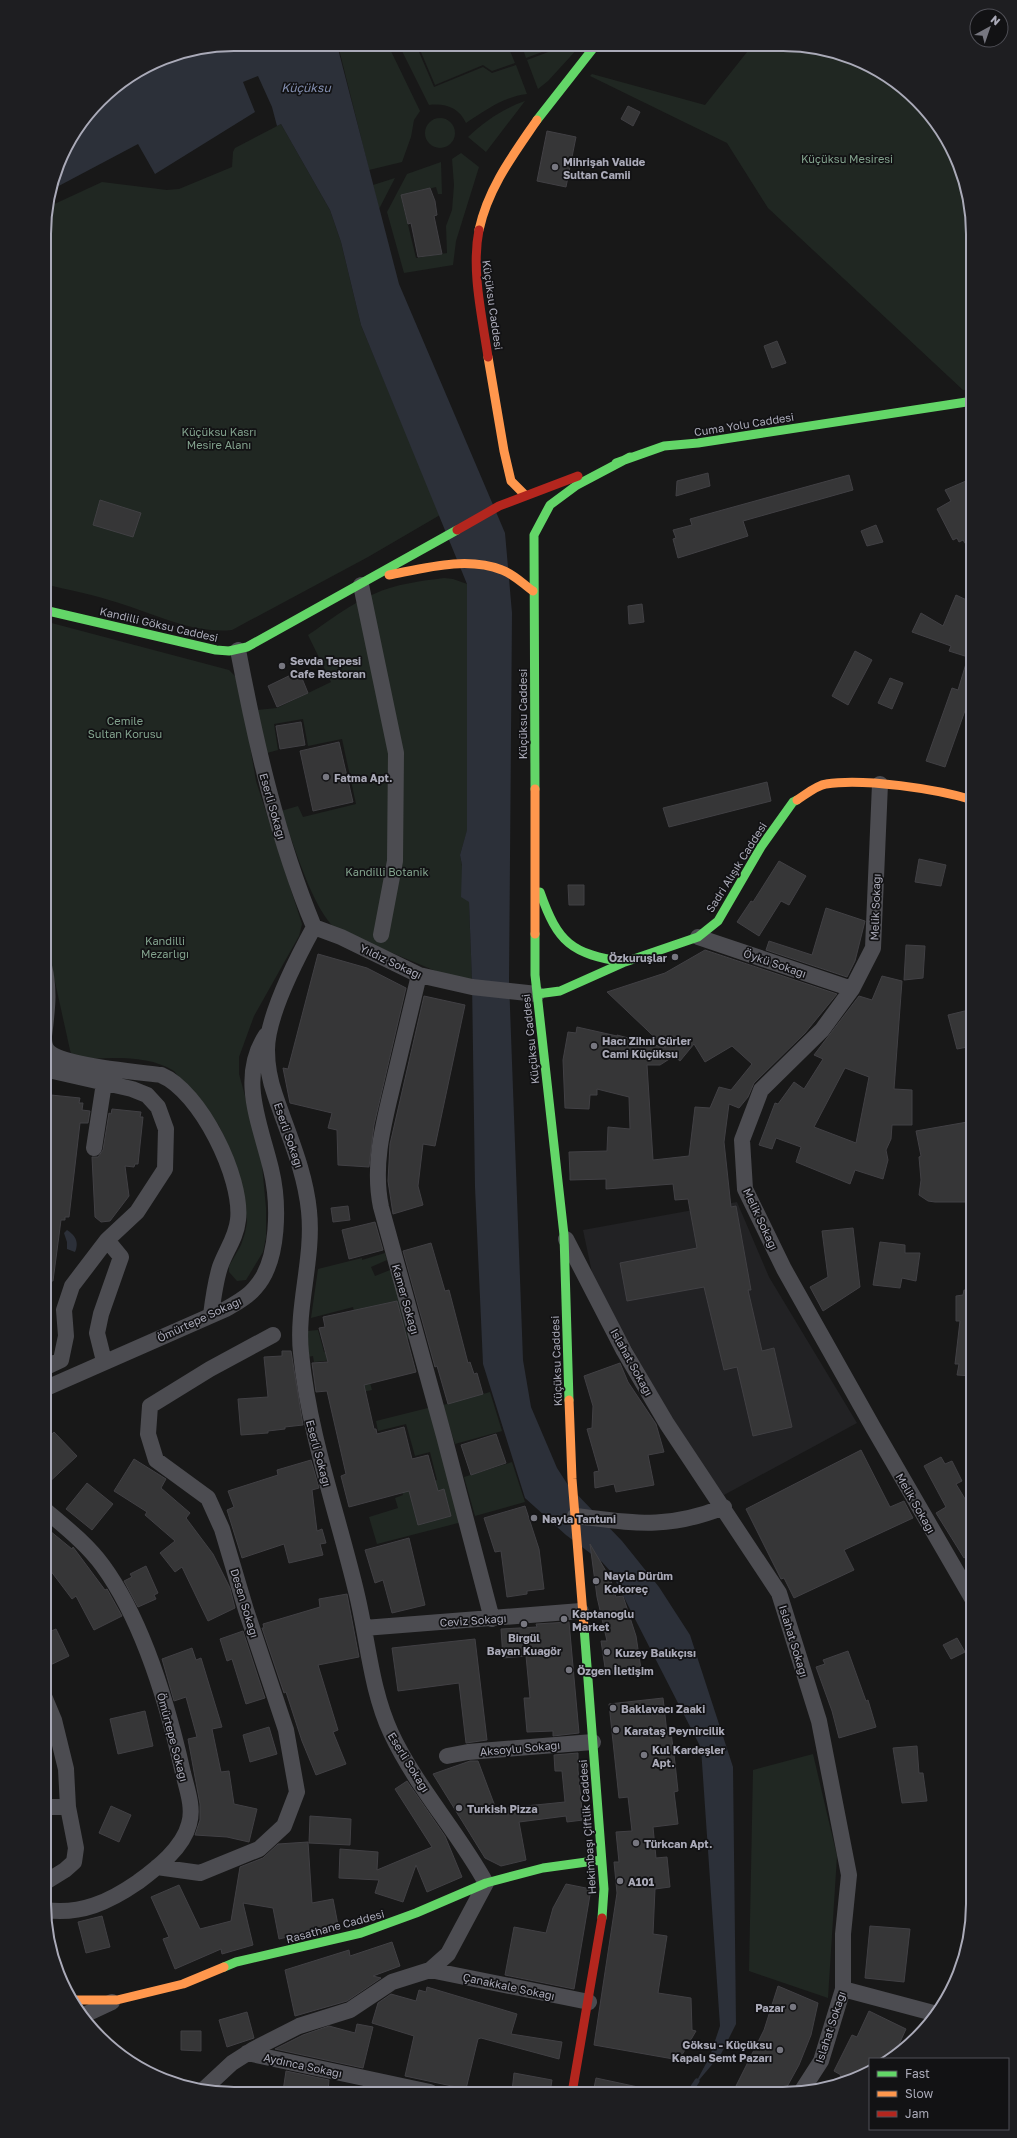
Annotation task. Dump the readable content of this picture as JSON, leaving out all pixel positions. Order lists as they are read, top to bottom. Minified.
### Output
{"streets":{"main road":["Küçüksu Caddesi","Cuma Yolu Caddesi","Kandilli Göksu Caddesi","Sadri Alışık Caddesi","Hekimbaşı Çiftlik Caddesi","Rasathane Caddesi"],"street":["Eserli Sokağı","Melik Sokağı","Yıldız Sokağı","Öykü Sokağı","Kamer Sokağı","Ömürtepe Sokağı","Islahat Sokağı","Desen Sokağı","Ceviz Sokağı","Aksoylu Sokağı","Çanakkale Sokağı","Aydınca Sokağı"]},"crossings":[["Küçüksu Caddesi","Cuma Yolu Caddesi"],["Küçüksu Caddesi","Kandilli Göksu Caddesi"],["Küçüksu Caddesi","Sadri Alışık Caddesi"],["Küçüksu Caddesi","Yıldız Sokağı"],["Küçüksu Caddesi","Islahat Sokağı"],["Küçüksu Caddesi","Hekimbaşı Çiftlik Caddesi"],["Cuma Yolu Caddesi","Kandilli Göksu Caddesi"],["Kandilli Göksu Caddesi","Eserli Sokağı"],["Eserli Sokağı","Yıldız Sokağı"],["Eserli Sokağı","Ömürtepe Sokağı"],["Eserli Sokağı","Ceviz Sokağı"],["Eserli Sokağı","Rasathane Caddesi"],["Sadri Alışık Caddesi","Melik Sokağı"],["Sadri Alışık Caddesi","Yıldız Sokağı"],["Sadri Alışık Caddesi","Öykü Sokağı"],["Melik Sokağı","Öykü Sokağı"],["Yıldız Sokağı","Kamer Sokağı"],["Kamer Sokağı","Ceviz Sokağı"],["Ömürtepe Sokağı","Desen Sokağı"],["Ceviz Sokağı","Hekimbaşı Çiftlik Caddesi"],["Aksoylu Sokağı","Hekimbaşı Çiftlik Caddesi"],["Hekimbaşı Çiftlik Caddesi","Rasathane Caddesi"],["Hekimbaşı Çiftlik Caddesi","Çanakkale Sokağı"]],"water":["Küçüksu"],"parks":["Küçüksu Mesiresi","Küçüksu Kasrı Mesire Alanı","Cemile Sultan Korusu","Kandilli Botanik","Kandilli Mezarlığı"],"places":["Mihrişah Valide Sultan Camii","Sevda Tepesi Cafe Restoran","Fatma Apt.","Özkuruşlar","Hacı Zihni Gürler Cami Küçüksu","Nayla Tantuni","Nayla Dürüm Kokoreç","Kaptanoğlu Market","Birgül Bayan Kuagör","Kuzey Balıkçısı","Özgen İletişim","Baklavacı Zaaki","Karataş Peynircilik","Kul Kardeşler Apt.","Turkish Pizza","Türkcan Apt.","A101","Pazar","Göksu - Küçüksu Kapalı Semt Pazarı"],"legend":["Fast","Slow","Jam"],"north":"top right"}
